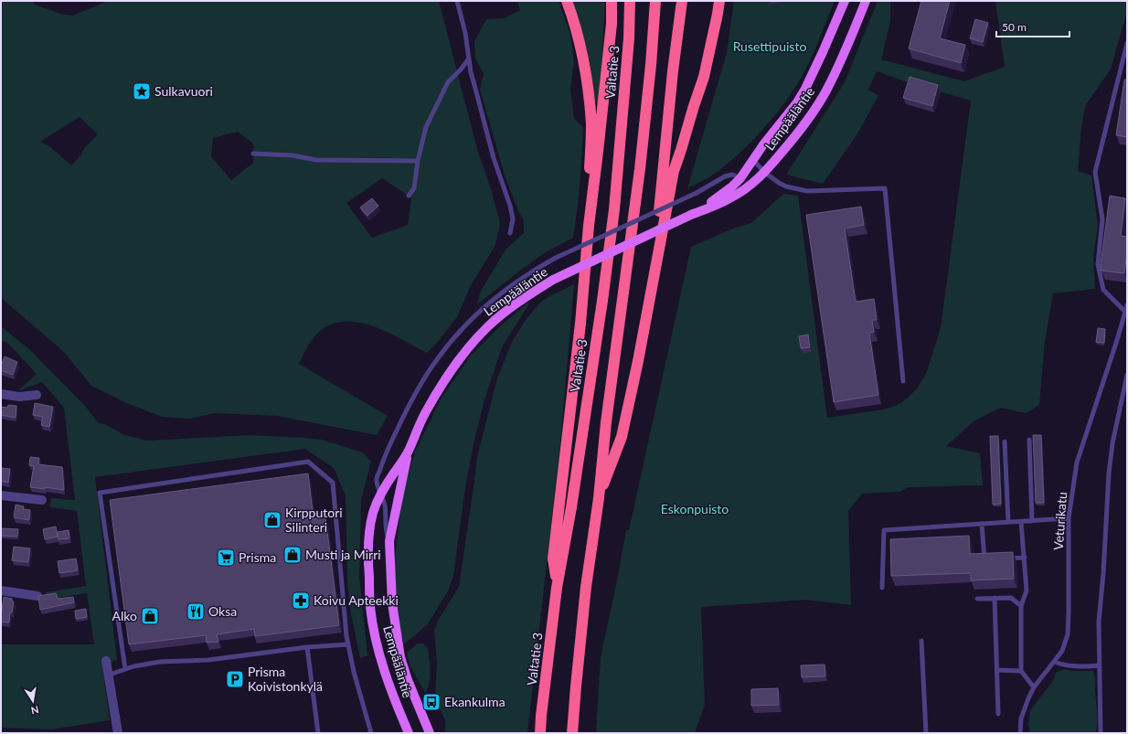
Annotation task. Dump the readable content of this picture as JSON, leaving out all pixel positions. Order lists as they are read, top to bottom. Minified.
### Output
{"streets":{"highway":["Valtatie 3"],"main road":["Lempääläntie"],"lane":["Veturikatu"]},"parks":["Rusettipuisto","Eskonpuisto"],"places":{"place":["Sulkavuori"],"shop":["Kirpputori Silinteri","Musti ja Mirri","Alko"],"supermarket":["Prisma"],"pharmacy":["Koivu Apteekki"],"restaurant":["Oksa"],"parking":["Prisma Koivistonkylä"],"bus stop":["Ekankulma"]},"scale_bar":"50 m","north":"bottom"}
